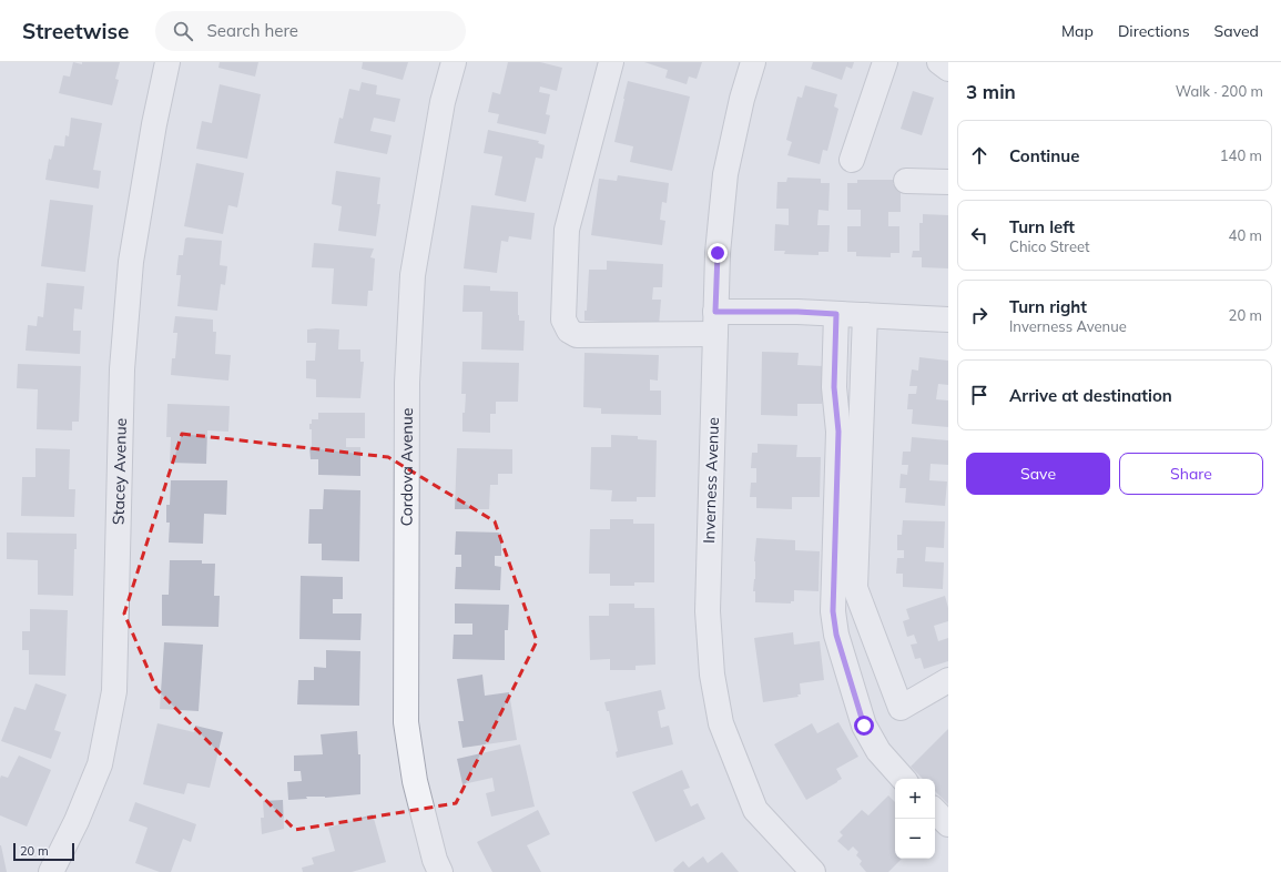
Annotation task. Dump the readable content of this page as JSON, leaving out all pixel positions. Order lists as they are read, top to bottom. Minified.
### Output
{"streets":{"street":["Cordova Avenue","Stacey Avenue","Inverness Avenue"]},"scale_bar":"20 m","page":{"header":"Streetwise","search":"Search here","nav":["Map","Directions","Saved"],"heading":["3 min","Walk · 200 m"],"list":[["Continue","140 m"],["Turn left","Chico Street","40 m"],["Turn right","Inverness Avenue","20 m"],"Arrive at destination"],"buttons":["Save","Share"],"map_buttons":["+","−"],"scale":"20 m"}}
